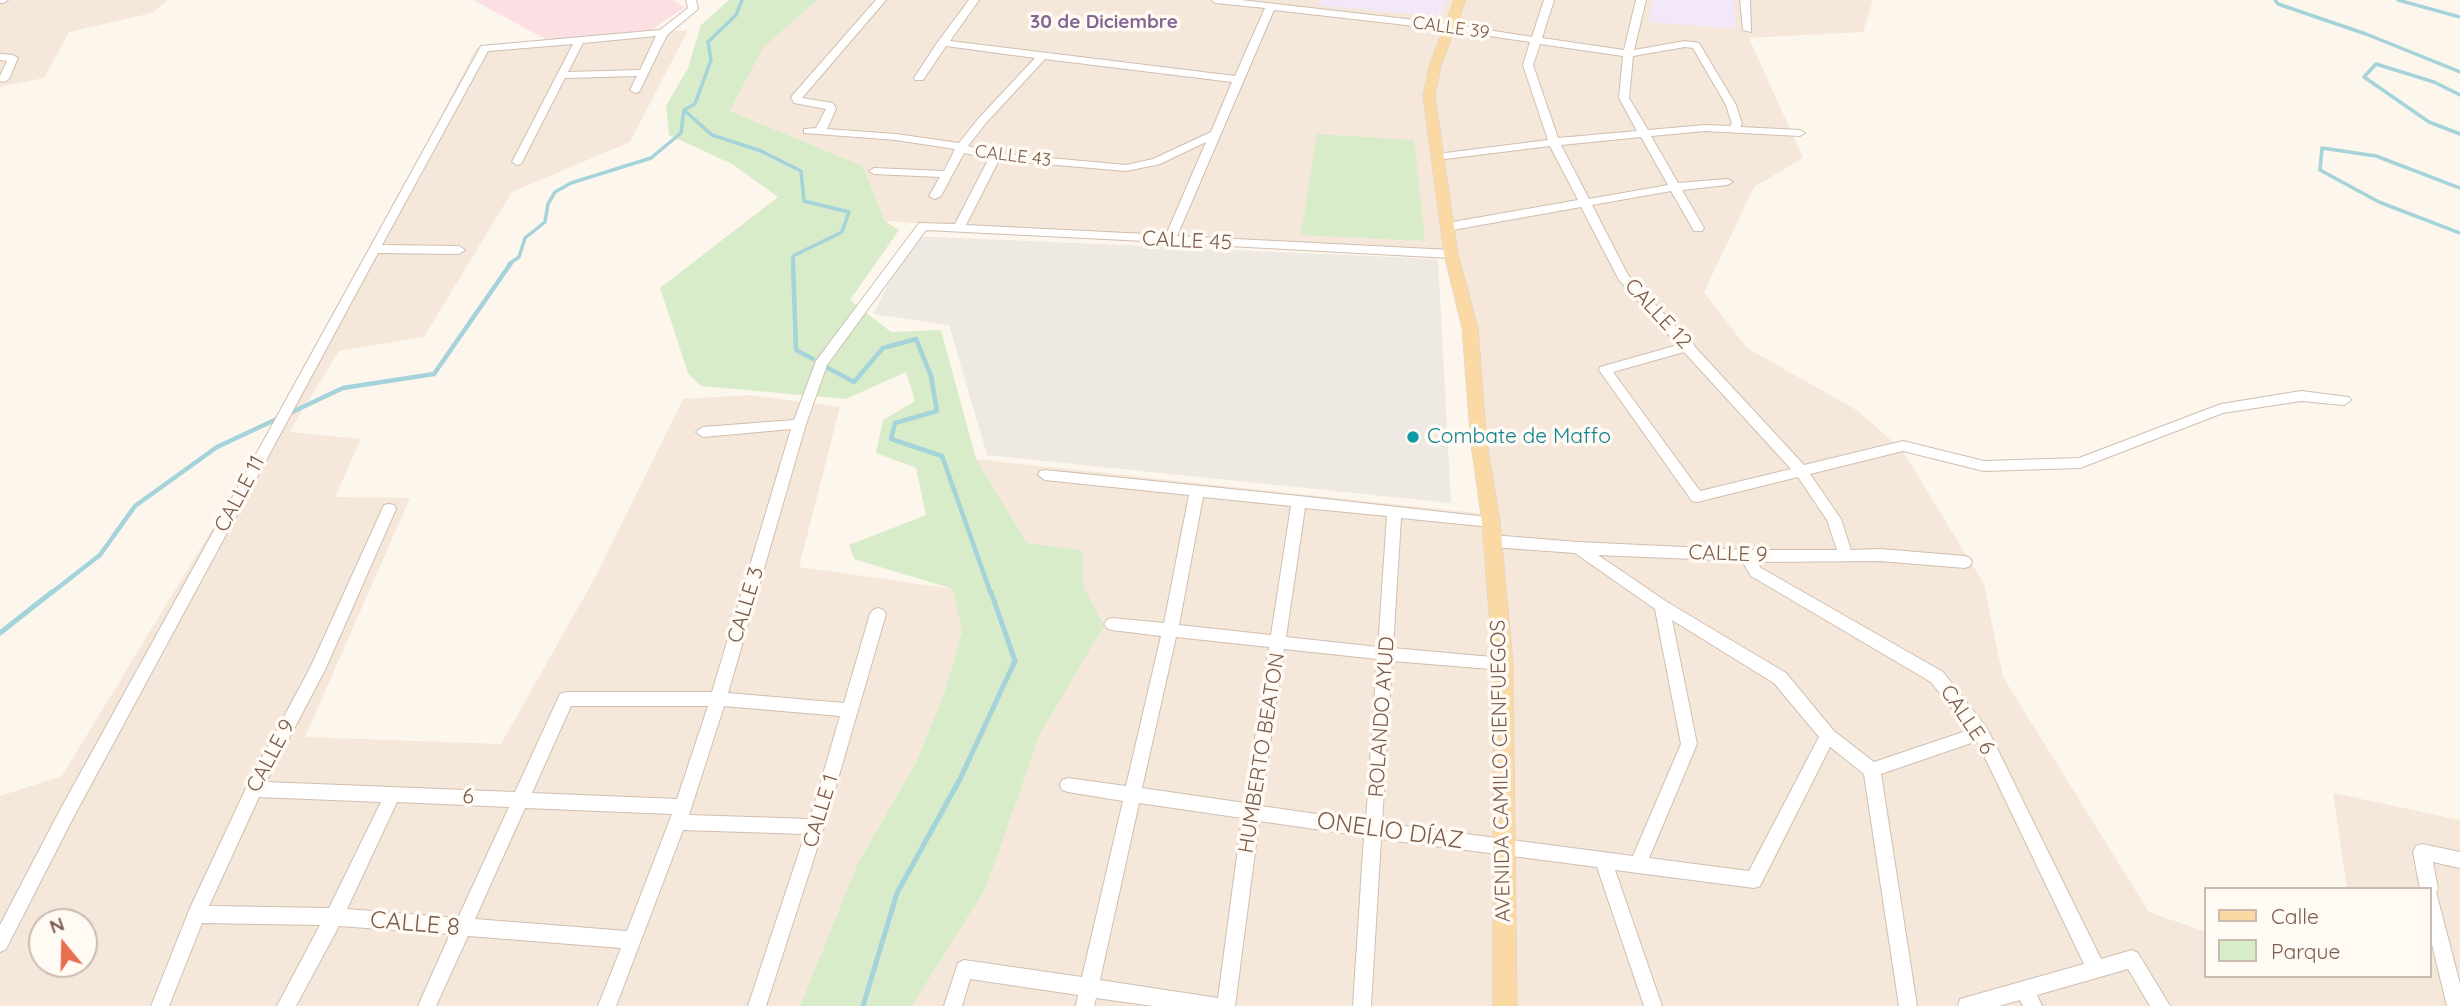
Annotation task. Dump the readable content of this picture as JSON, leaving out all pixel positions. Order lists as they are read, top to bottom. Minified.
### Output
{"streets":{"main road":["AVENIDA CAMILO CIENFUEGOS"],"street":["CALLE 39","CALLE 43","CALLE 45","CALLE 12","CALLE 11","CALLE 9","CALLE 3","ROLANDO AYUD","CALLE 6","HUMBERTO BEATON","6","CALLE 1","ONELIO DÍAZ","CALLE 8"]},"crossings":[["CALLE 39","CALLE 12"],["CALLE 39","AVENIDA CAMILO CIENFUEGOS"],["CALLE 45","CALLE 3"],["CALLE 45","AVENIDA CAMILO CIENFUEGOS"],["CALLE 12","CALLE 9"],["CALLE 9","CALLE 6"],["CALLE 9","AVENIDA CAMILO CIENFUEGOS"],["CALLE 9","6"],["CALLE 9","CALLE 8"],["CALLE 3","6"],["CALLE 3","CALLE 8"],["ROLANDO AYUD","ONELIO DÍAZ"],["HUMBERTO BEATON","ONELIO DÍAZ"],["AVENIDA CAMILO CIENFUEGOS","ONELIO DÍAZ"],["6","CALLE 1"]],"districts":["30 de Diciembre"],"places":["Combate de Maffo"],"legend":["Calle","Parque"],"north":"top"}
